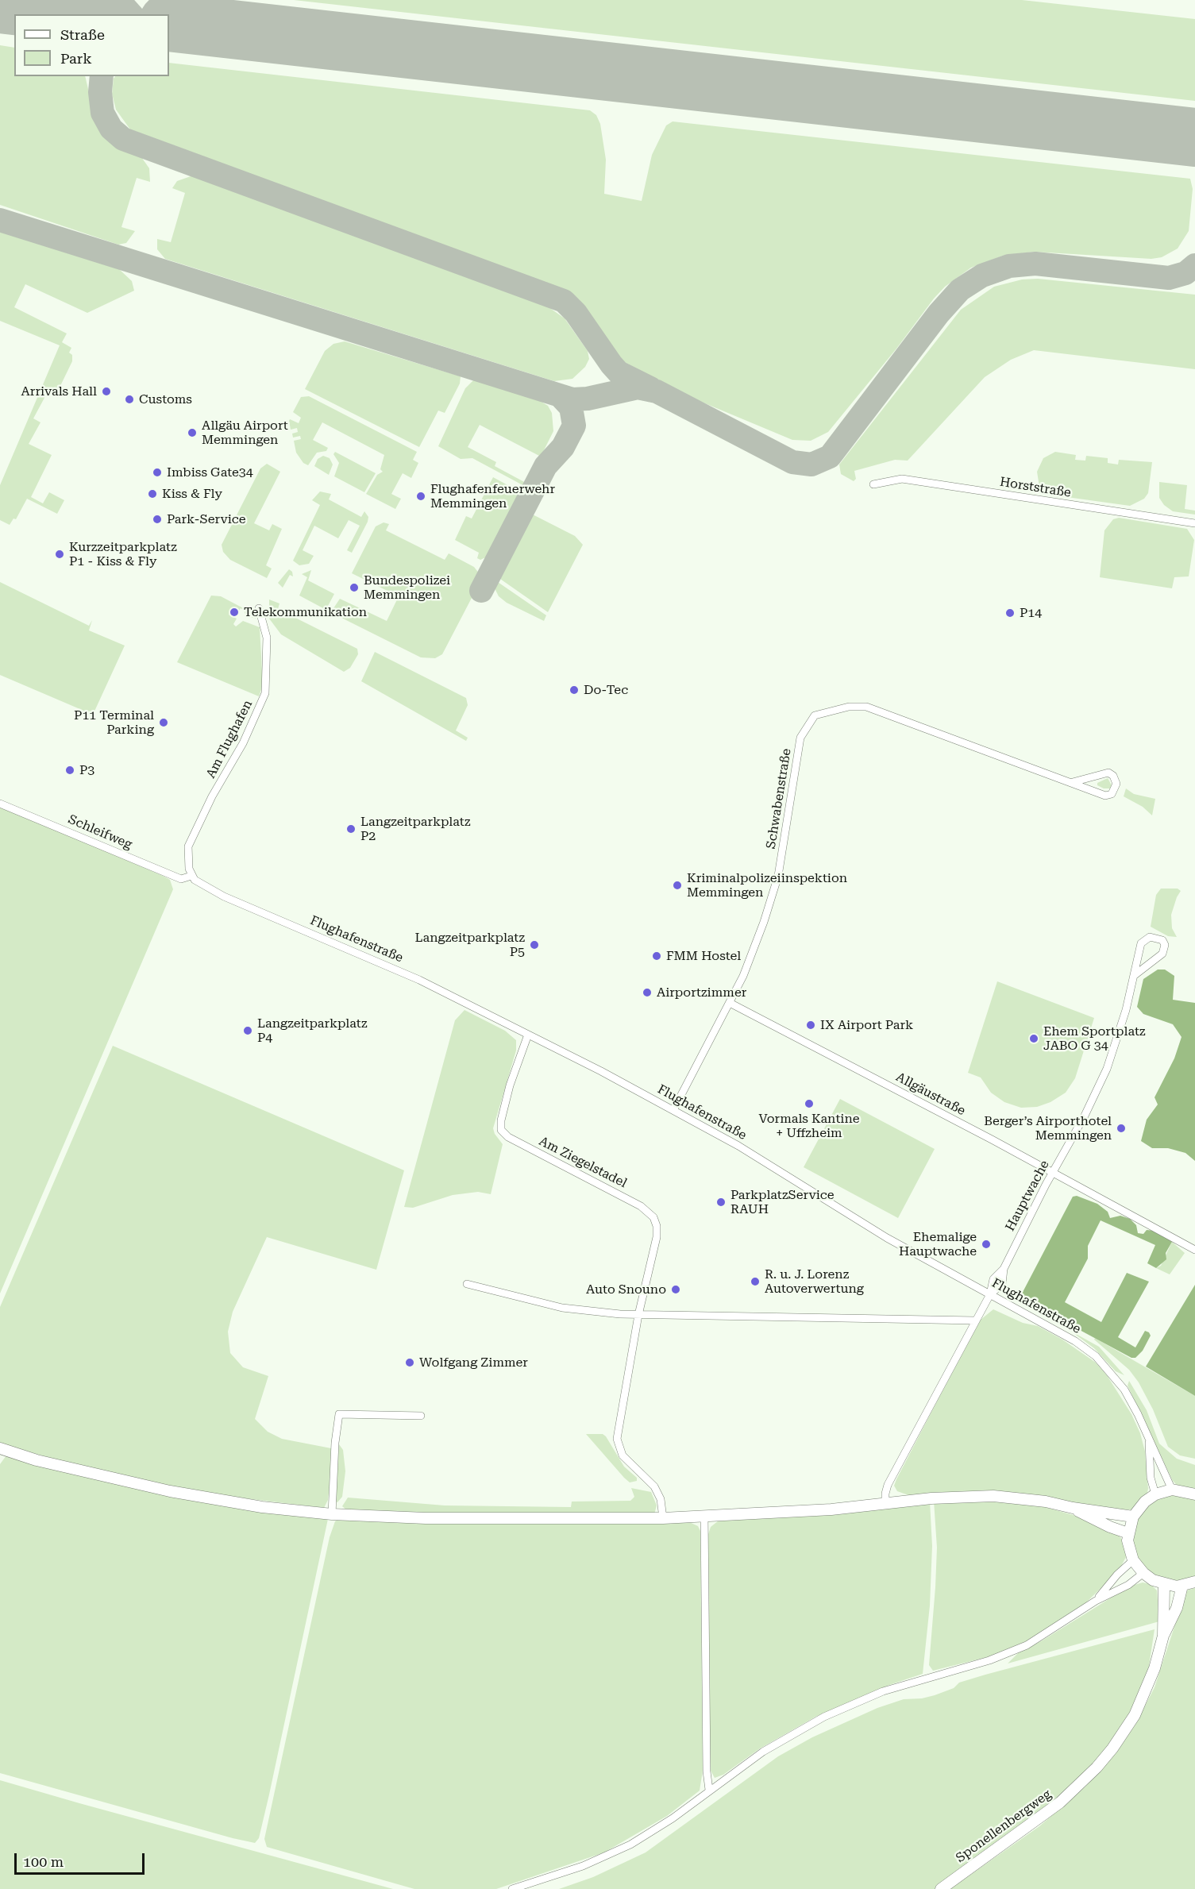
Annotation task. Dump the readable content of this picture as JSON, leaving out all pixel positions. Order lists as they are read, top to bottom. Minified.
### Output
{"streets":{"street":["Horststraße","Am Flughafen","Schwabenstraße","Schleifweg","Flughafenstraße","Allgäustraße","Am Ziegelstadel","Hauptwache","Sponellenbergweg"]},"crossings":[["Am Flughafen","Schleifweg"],["Am Flughafen","Flughafenstraße"],["Schwabenstraße","Flughafenstraße"],["Schwabenstraße","Allgäustraße"],["Schleifweg","Flughafenstraße"],["Flughafenstraße","Am Ziegelstadel"],["Flughafenstraße","Hauptwache"],["Allgäustraße","Hauptwache"]],"places":["Arrivals Hall","Customs","Allgäu Airport Memmingen","Imbiss Gate34","Kiss & Fly","Flughafenfeuerwehr Memmingen","Park-Service","Kurzzeitparkplatz P1 - Kiss & Fly","Bundespolizei Memmingen","Telekommunikation","P14","Do-Tec","P11 Terminal Parking","P3","Langzeitparkplatz P2","Kriminalpolizeiinspektion Memmingen","Langzeitparkplatz P5","FMM Hostel","Airportzimmer","IX Airport Park","Langzeitparkplatz P4","Ehem Sportplatz JABO G 34","Vormals Kantine + Uffzheim","Berger’s Airporthotel Memmingen","ParkplatzService RAUH","Ehemalige Hauptwache","R. u. J. Lorenz Autoverwertung","Auto Snouno","Wolfgang Zimmer"],"legend":["Straße","Park"],"scale_bar":"100 m"}
